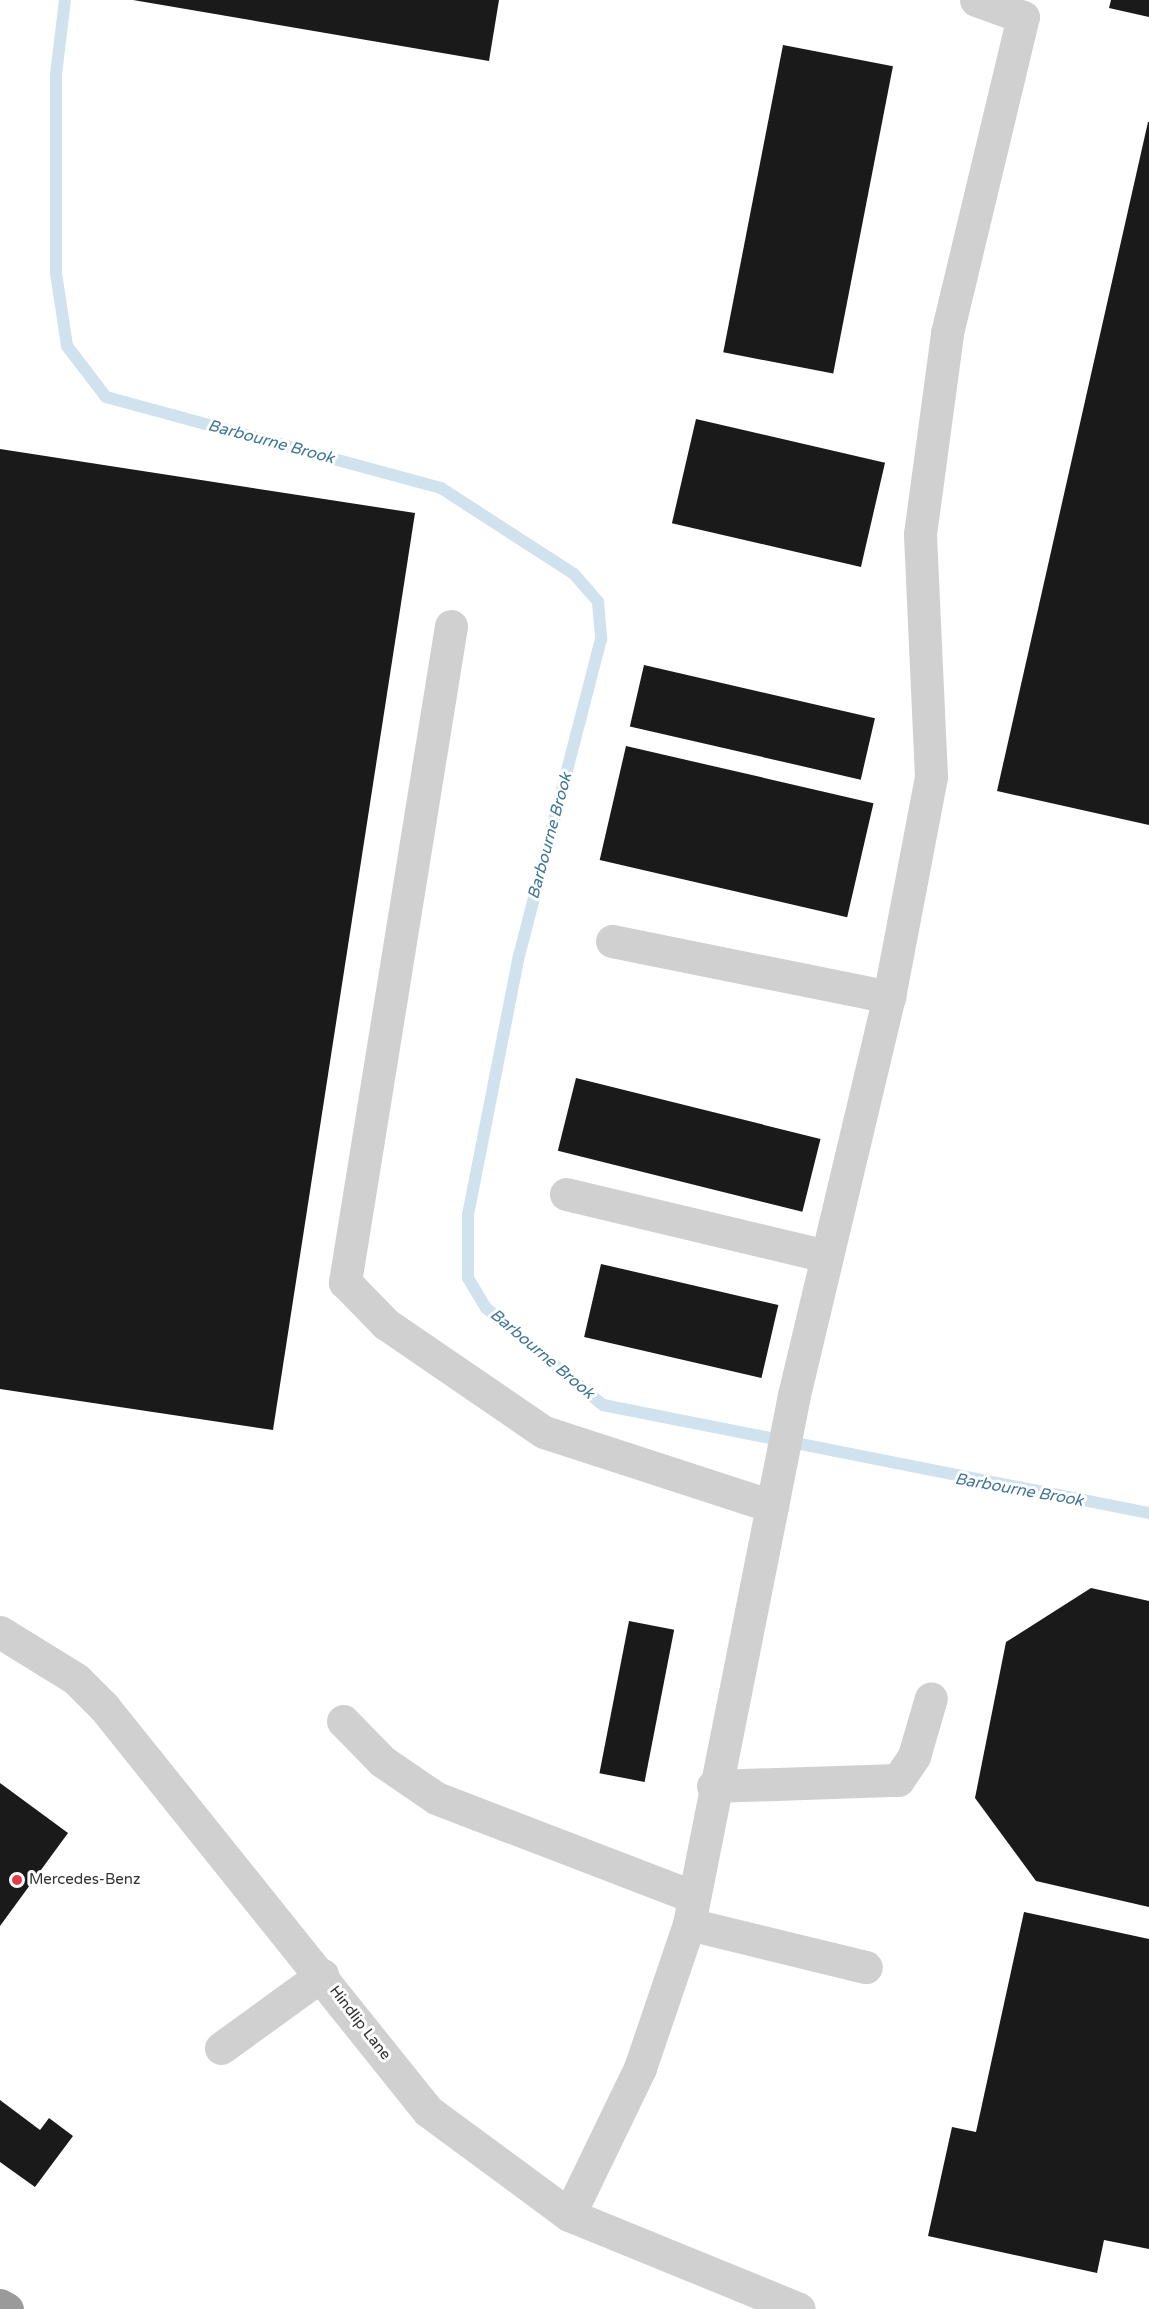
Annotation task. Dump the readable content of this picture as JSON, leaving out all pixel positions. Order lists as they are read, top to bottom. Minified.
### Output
{"streets":{"street":["Hindlip Lane"]},"water":["Barbourne Brook"],"places":["Mercedes-Benz"]}
